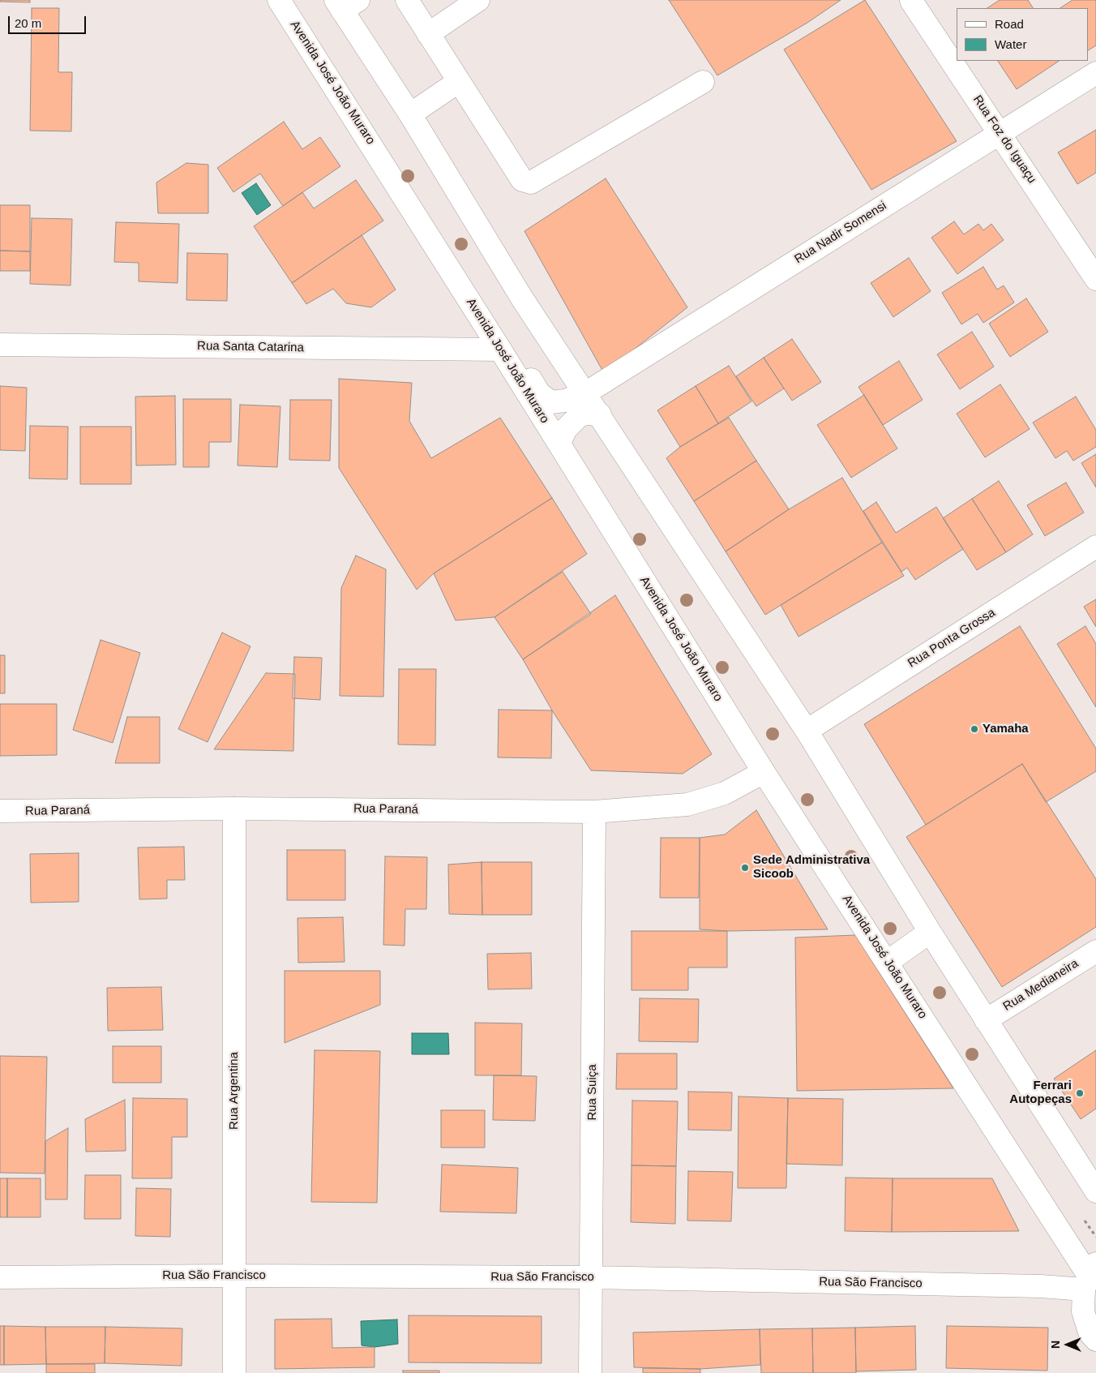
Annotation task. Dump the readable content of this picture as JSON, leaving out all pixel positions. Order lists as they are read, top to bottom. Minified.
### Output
{"streets":{"street":["Avenida José João Muraro","Rua Foz do Iguaçu","Rua Nadir Somensi","Rua Santa Catarina","Rua Ponta Grossa","Rua Paraná","Rua Medianeira","Rua Argentina","Rua Suiça","Rua São Francisco"]},"crossings":[["Avenida José João Muraro","Rua Nadir Somensi"],["Avenida José João Muraro","Rua Santa Catarina"],["Avenida José João Muraro","Rua Paraná"],["Avenida José João Muraro","Rua São Francisco"],["Rua Foz do Iguaçu","Rua Nadir Somensi"],["Rua Nadir Somensi","Rua Santa Catarina"],["Rua Paraná","Rua Argentina"],["Rua Paraná","Rua Suiça"],["Rua Argentina","Rua São Francisco"],["Rua Suiça","Rua São Francisco"]],"places":["Yamaha","Sede Administrativa Sicoob","Ferrari Autopeças"],"legend":["Road","Water"],"scale_bar":"20 m","north":"left"}
